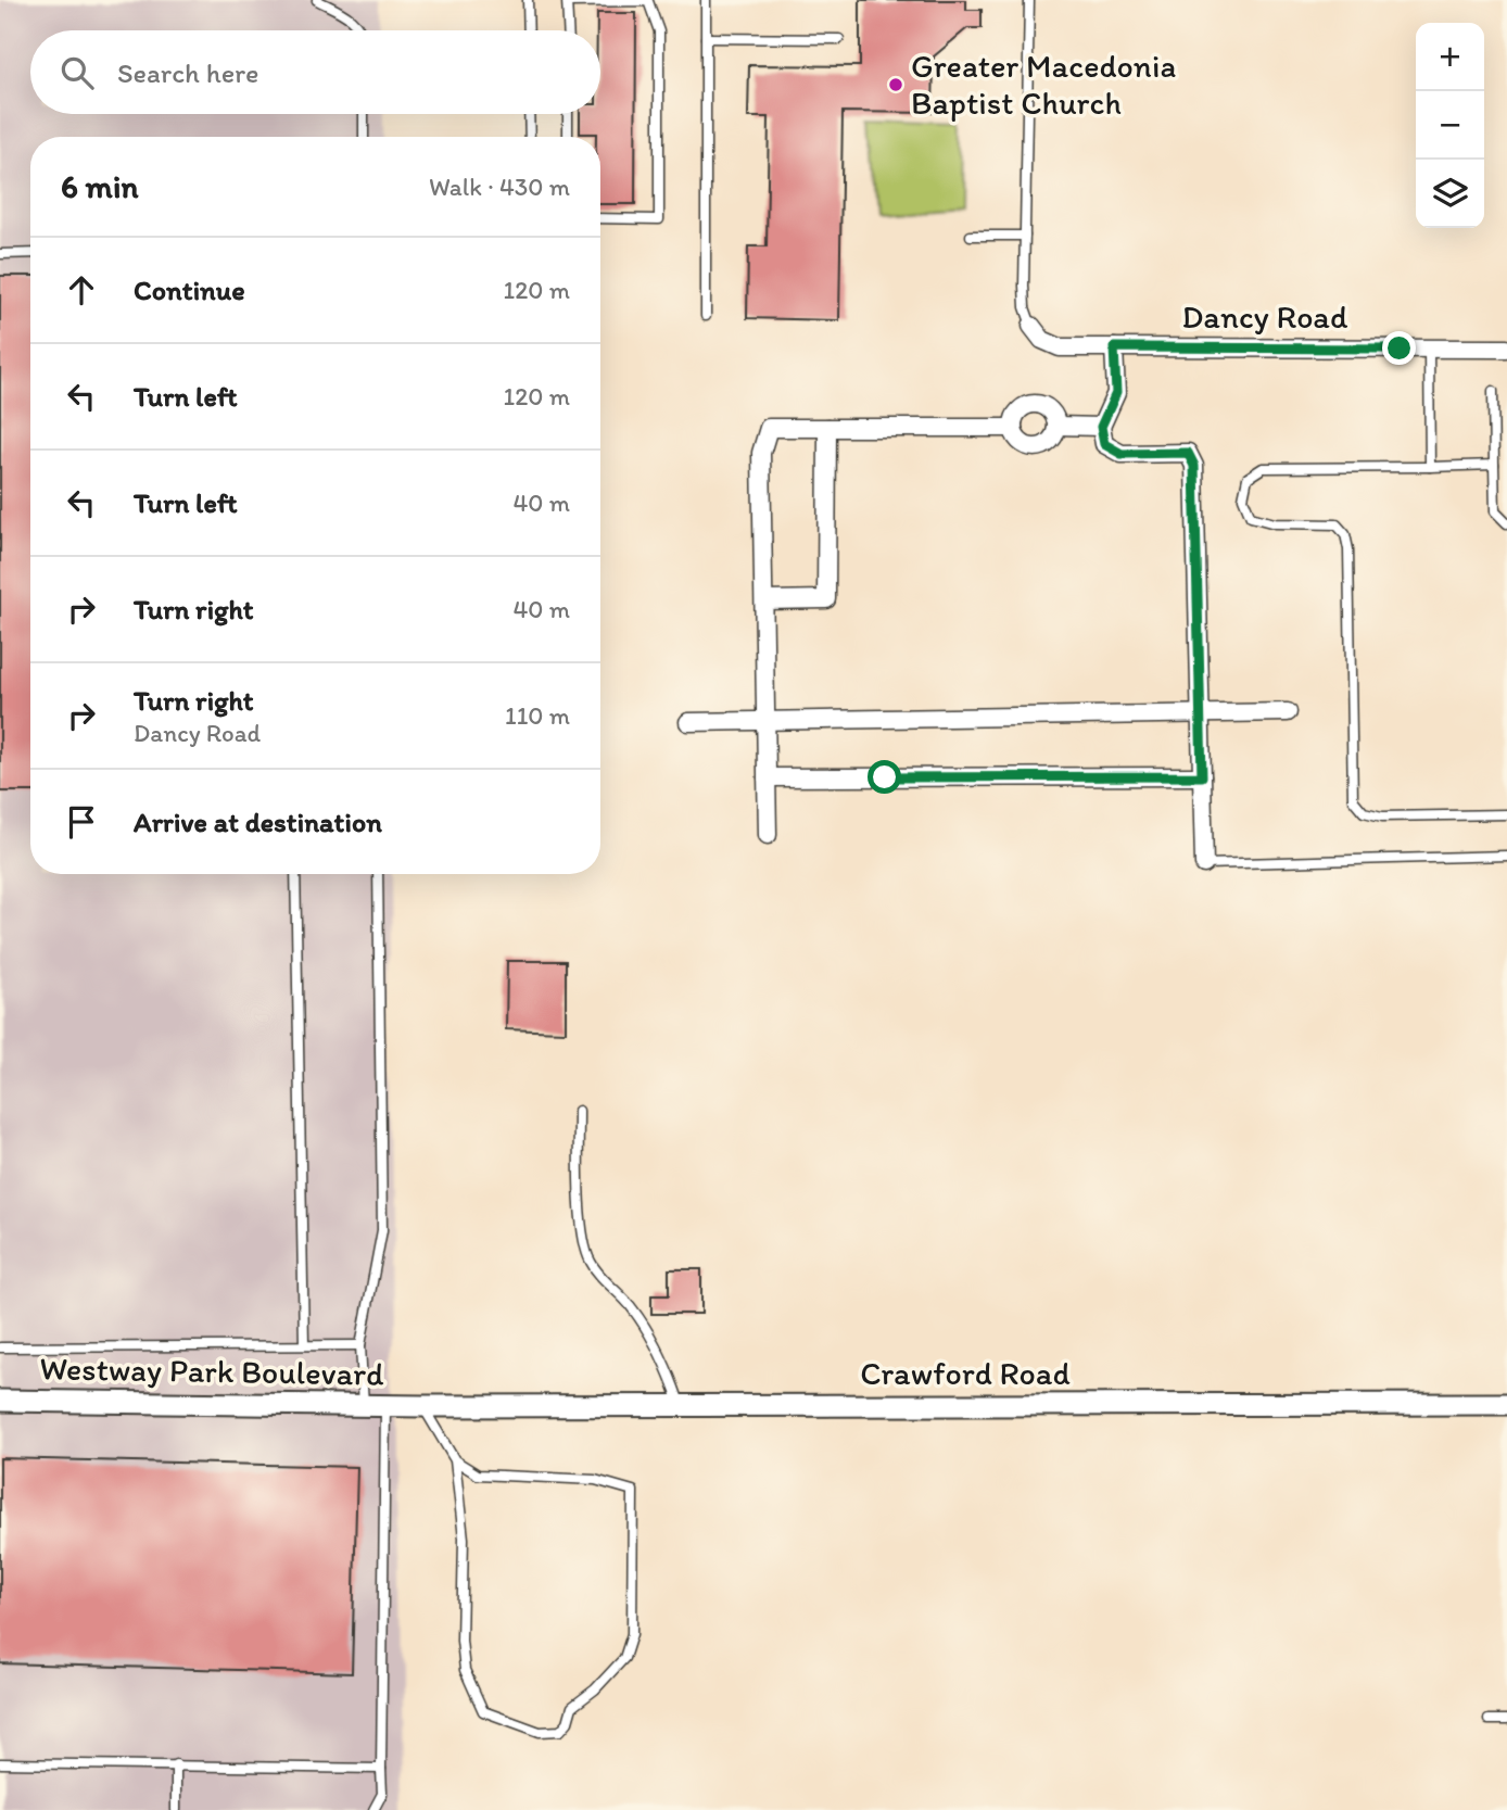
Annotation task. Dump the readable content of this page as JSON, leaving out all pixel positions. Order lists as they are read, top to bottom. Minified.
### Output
{"streets":{"street":["Dancy Road","Westway Park Boulevard","Crawford Road"]},"crossings":[["Westway Park Boulevard","Crawford Road"]],"places":["Greater Macedonia Baptist Church"],"page":{"map_buttons":["+","−"],"search":"Search here","heading":["6 min","Walk · 430 m"],"list":[["Continue","120 m"],["Turn left","120 m"],["Turn left","40 m"],["Turn right","40 m"],["Turn right","Dancy Road","110 m"],"Arrive at destination"]}}
